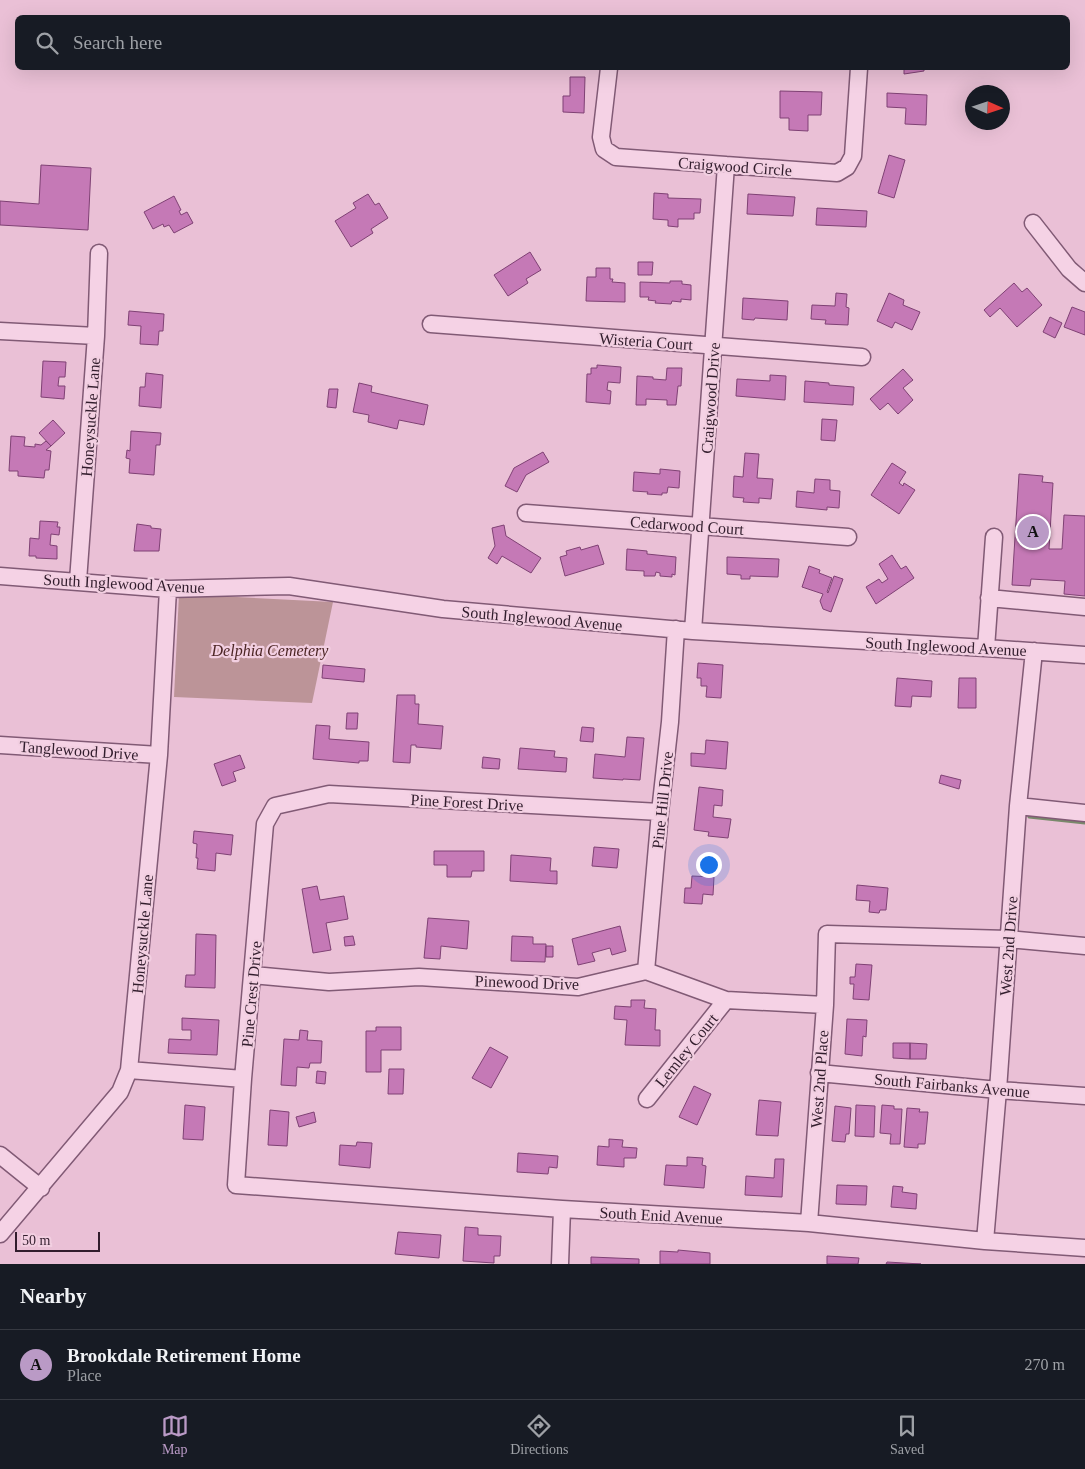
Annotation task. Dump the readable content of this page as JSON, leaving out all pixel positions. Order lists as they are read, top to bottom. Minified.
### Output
{"streets":{"street":["Craigwood Circle","Wisteria Court","Craigwood Drive","Honeysuckle Lane","Cedarwood Court","South Inglewood Avenue","Tanglewood Drive","Pine Hill Drive","Pine Forest Drive","West 2nd Drive","Pinewood Drive","Pine Crest Drive","Lemley Court","West 2nd Place","South Fairbanks Avenue","South Enid Avenue"]},"crossings":[["Craigwood Circle","Craigwood Drive"],["Wisteria Court","Craigwood Drive"],["Craigwood Drive","Cedarwood Court"],["Craigwood Drive","South Inglewood Avenue"],["Honeysuckle Lane","South Inglewood Avenue"],["Honeysuckle Lane","Tanglewood Drive"],["South Inglewood Avenue","Pine Hill Drive"],["South Inglewood Avenue","West 2nd Drive"],["Pine Hill Drive","Pine Forest Drive"],["Pine Hill Drive","Pinewood Drive"],["Pine Forest Drive","Pine Crest Drive"],["West 2nd Drive","West 2nd Place"],["West 2nd Drive","South Fairbanks Avenue"],["West 2nd Drive","South Enid Avenue"],["Pinewood Drive","Pine Crest Drive"],["Pine Crest Drive","South Enid Avenue"],["West 2nd Place","South Fairbanks Avenue"],["West 2nd Place","South Enid Avenue"]],"parks":["Delphia Cemetery"],"scale_bar":"50 m","north":"right","page":{"search":"Search here","pins":"A","scale":"50 m","heading":"Nearby","list":[{"mark":"A","name":"Brookdale Retirement Home","note":"Place","value":"270 m"}],"nav":["Map","Directions","Saved"]}}
